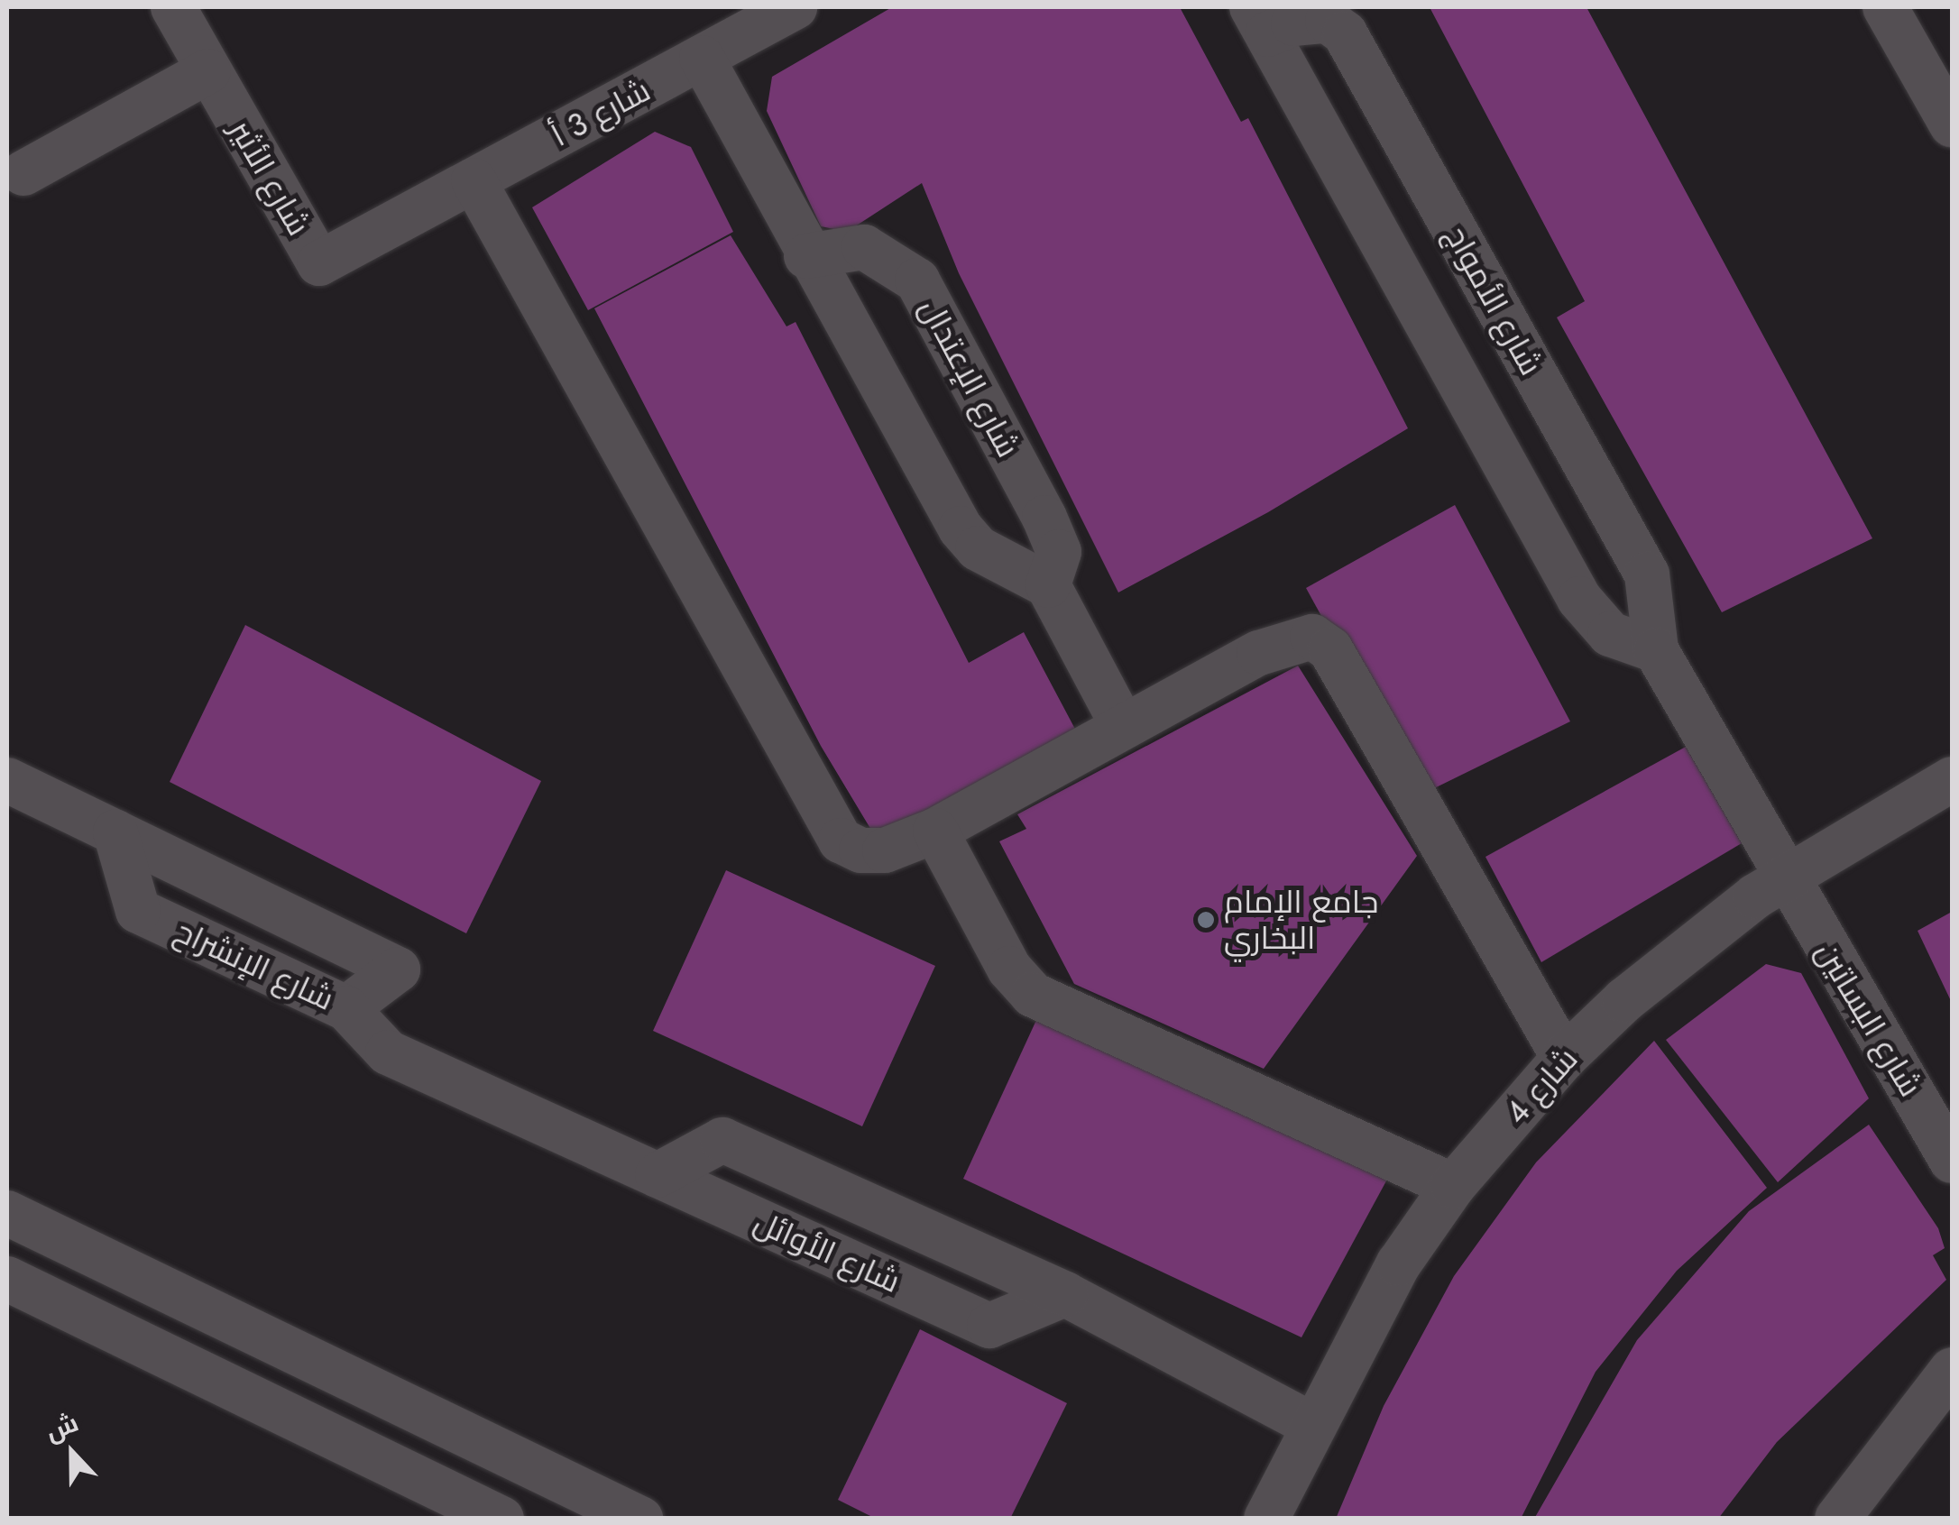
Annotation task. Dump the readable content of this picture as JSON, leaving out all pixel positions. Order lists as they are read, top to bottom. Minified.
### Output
{"streets":{"street":["شارع 3 أ","شارع الأثير","شارع الأمواج","شارع الإعتدال","شارع الإنشراح","شارع البساتين","شارع 4","شارع الأوائل"]},"crossings":[["شارع 3 أ","شارع الأثير"],["شارع الأمواج","شارع البساتين"],["شارع الأمواج","شارع 4"],["شارع الإنشراح","شارع الأوائل"],["شارع البساتين","شارع 4"]],"places":["جامع الإمام البخاري"],"north":"top"}
